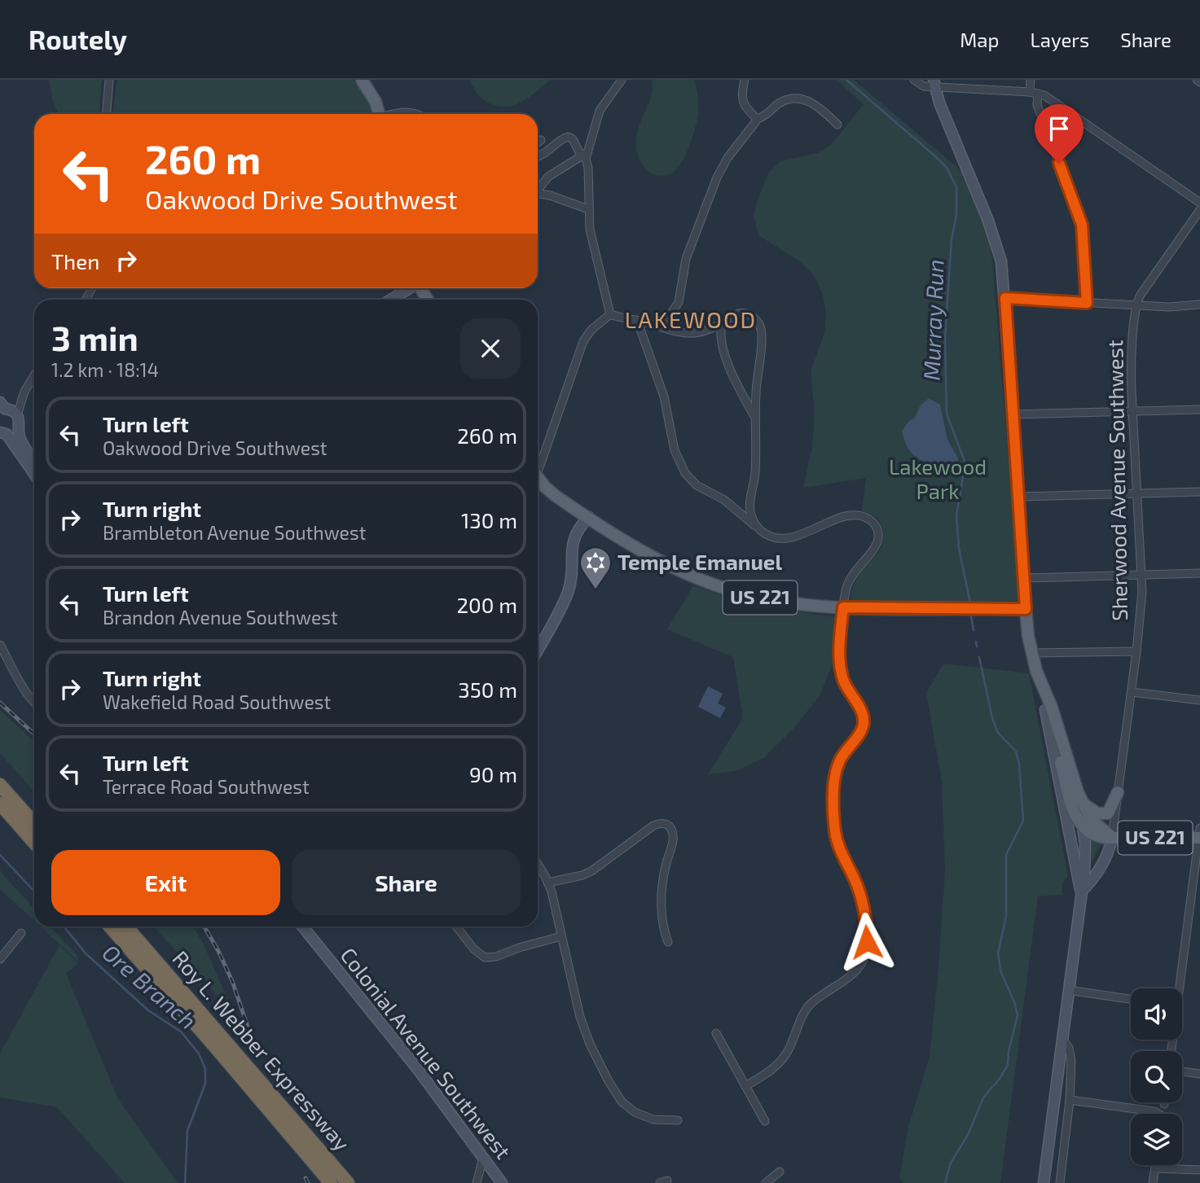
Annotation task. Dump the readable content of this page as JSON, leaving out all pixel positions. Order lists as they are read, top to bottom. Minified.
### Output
{"streets":{"highway":["Roy L. Webber Expressway"],"main road":["Sherwood Avenue Southwest","US 221","Colonial Avenue Southwest"]},"crossings":[["Sherwood Avenue Southwest","US 221"]],"districts":["LAKEWOOD"],"water":["Murray Run","Ore Branch"],"parks":["Lakewood Park"],"places":{"synagogue":["Temple Emanuel"]},"page":{"header":"Routely","nav":["Map","Layers","Share"],"turn":["260 m","Oakwood Drive Southwest"],"then":"Then","heading":["3 min","1.2 km · 18:14"],"list":[{"name":"Turn left","note":"Oakwood Drive Southwest","value":"260 m"},{"name":"Turn right","note":"Brambleton Avenue Southwest","value":"130 m"},{"name":"Turn left","note":"Brandon Avenue Southwest","value":"200 m"},{"name":"Turn right","note":"Wakefield Road Southwest","value":"350 m"},{"name":"Turn left","note":"Terrace Road Southwest","value":"90 m"}],"buttons":["Exit","Share"]}}
